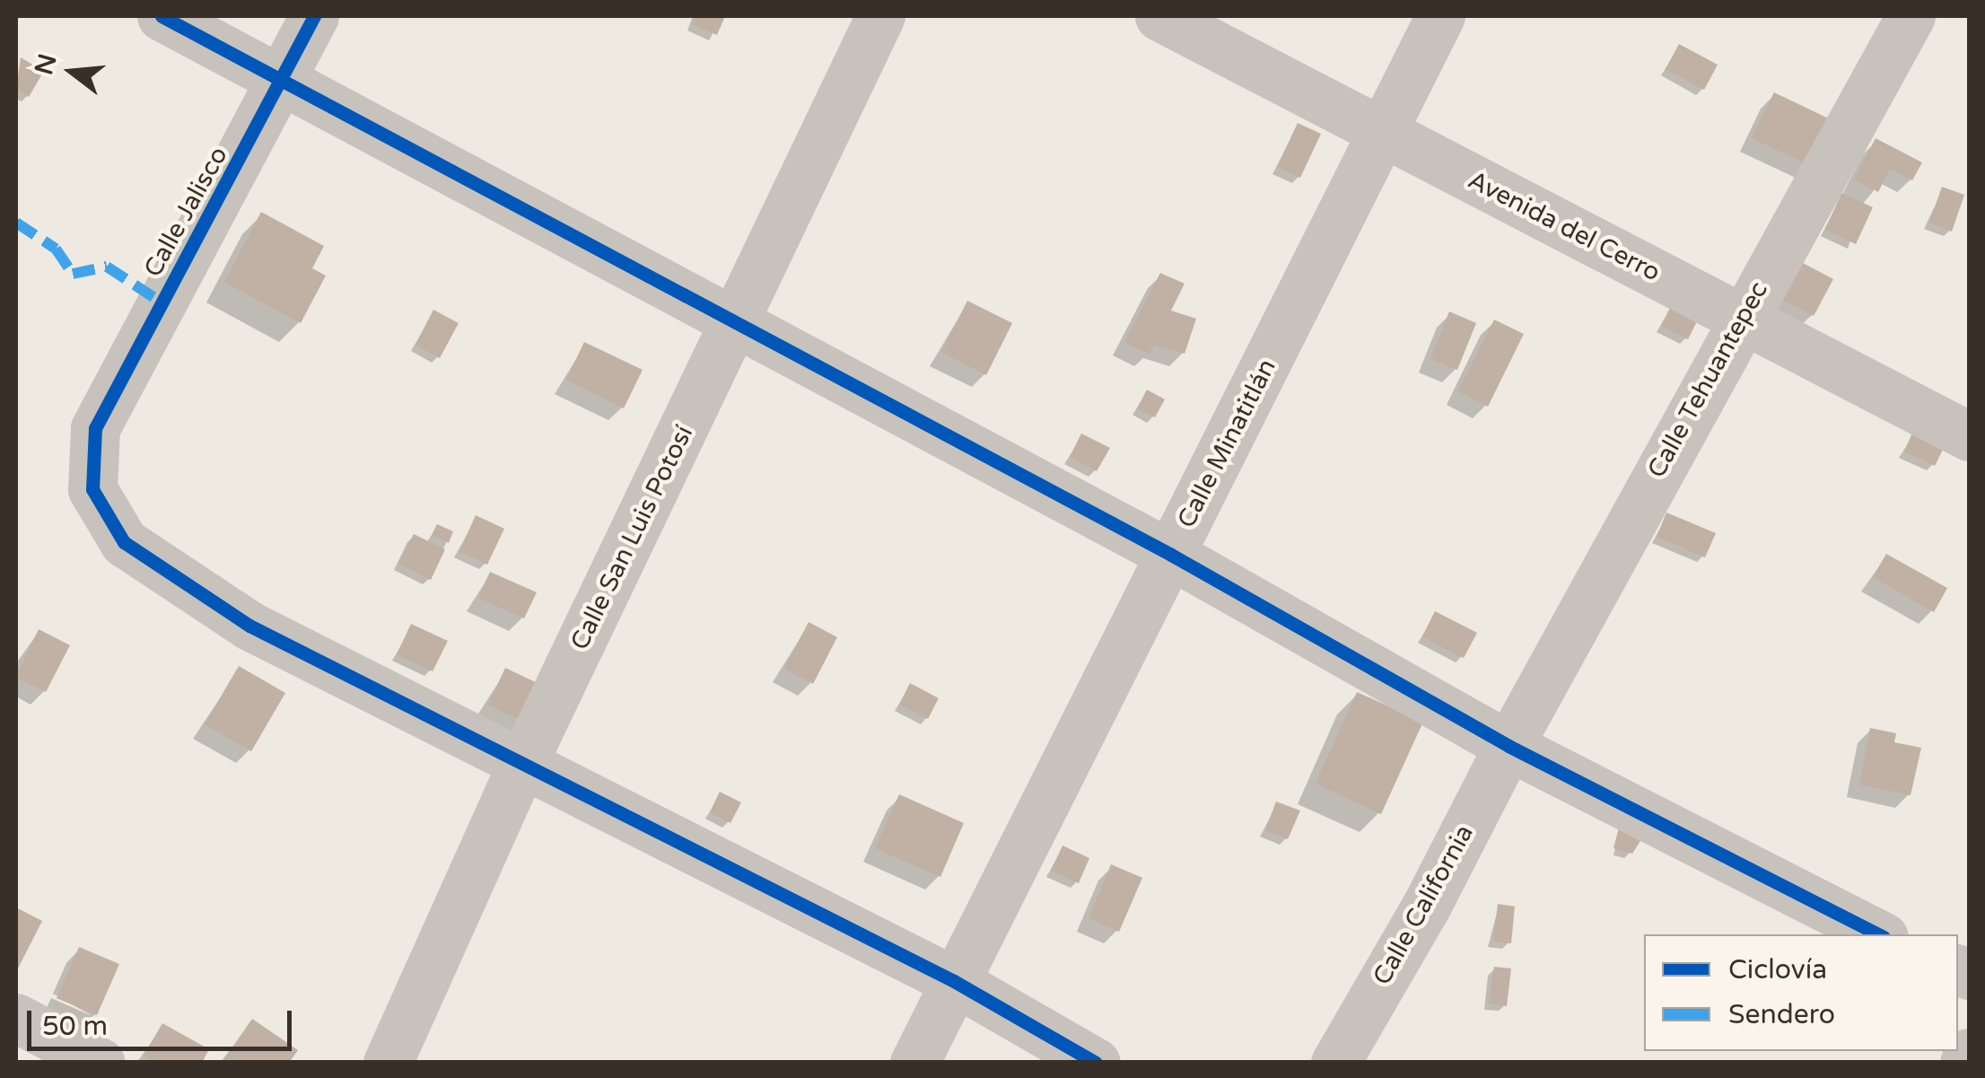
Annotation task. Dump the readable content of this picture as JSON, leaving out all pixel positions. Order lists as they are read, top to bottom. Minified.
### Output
{"streets":{"street":["Calle Jalisco","Avenida del Cerro","Calle Tehuantepec","Calle Minatitlán","Calle San Luis Potosí","Calle California"]},"crossings":[["Calle Jalisco","Calle San Luis Potosí"],["Avenida del Cerro","Calle Tehuantepec"],["Avenida del Cerro","Calle Minatitlán"],["Calle Tehuantepec","Calle California"]],"legend":["Ciclovía","Sendero"],"scale_bar":"50 m","north":"left"}
